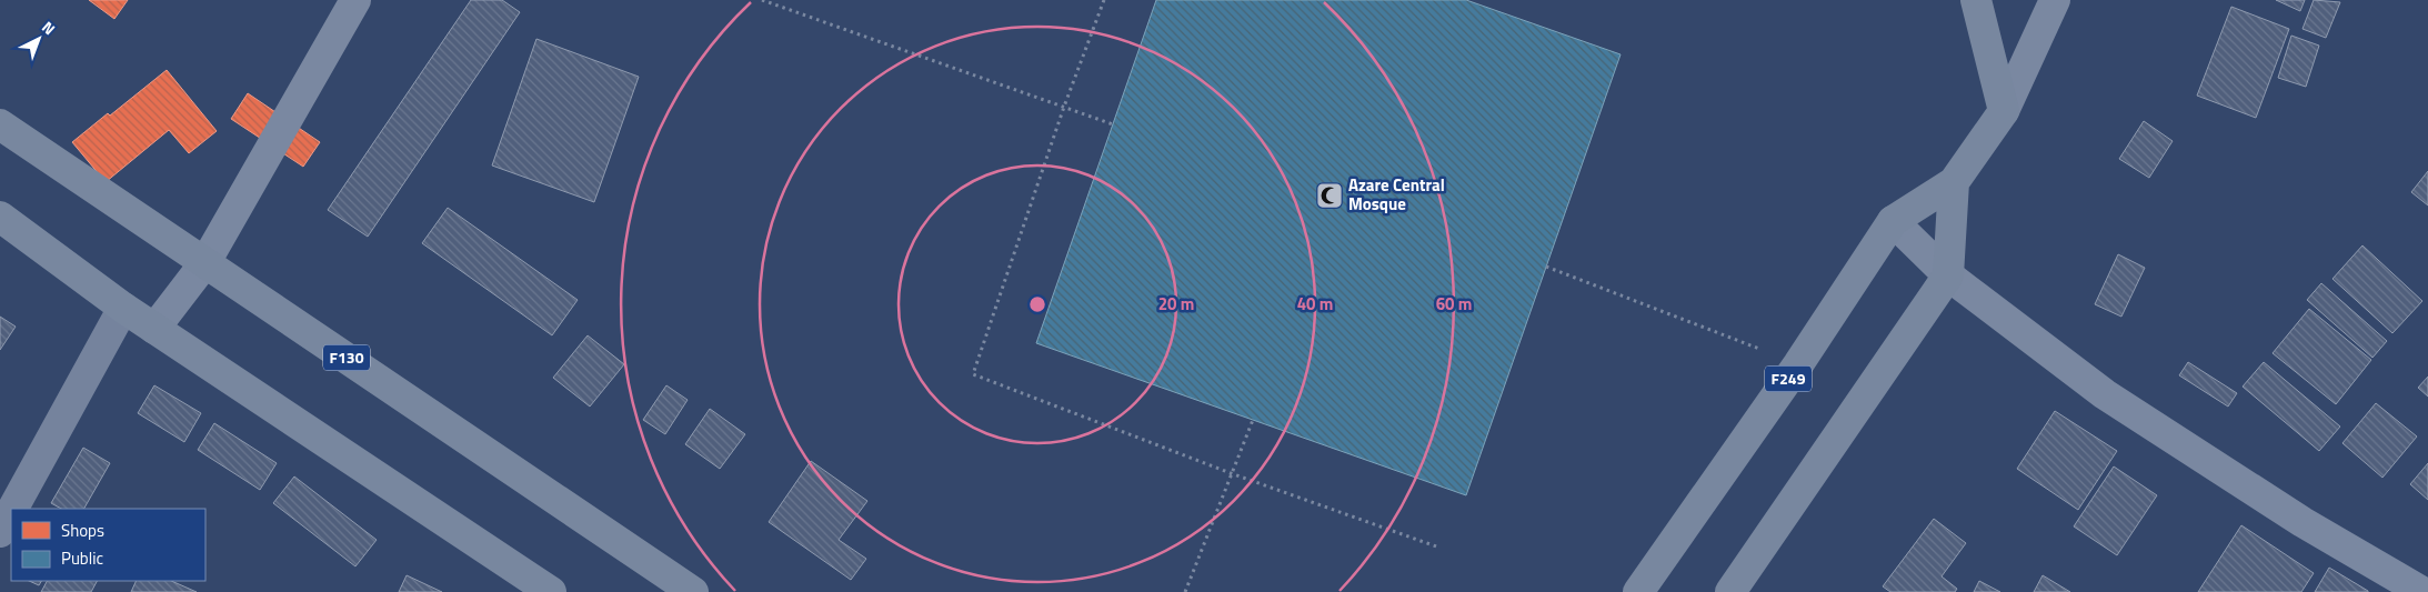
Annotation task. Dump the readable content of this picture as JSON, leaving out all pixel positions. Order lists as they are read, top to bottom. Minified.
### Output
{"streets":{"main road":["F130","F249"]},"places":{"mosque":["Azare Central Mosque"]},"legend":["Shops","Public"],"north":"top right","rings":["20 m","40 m","60 m"]}
